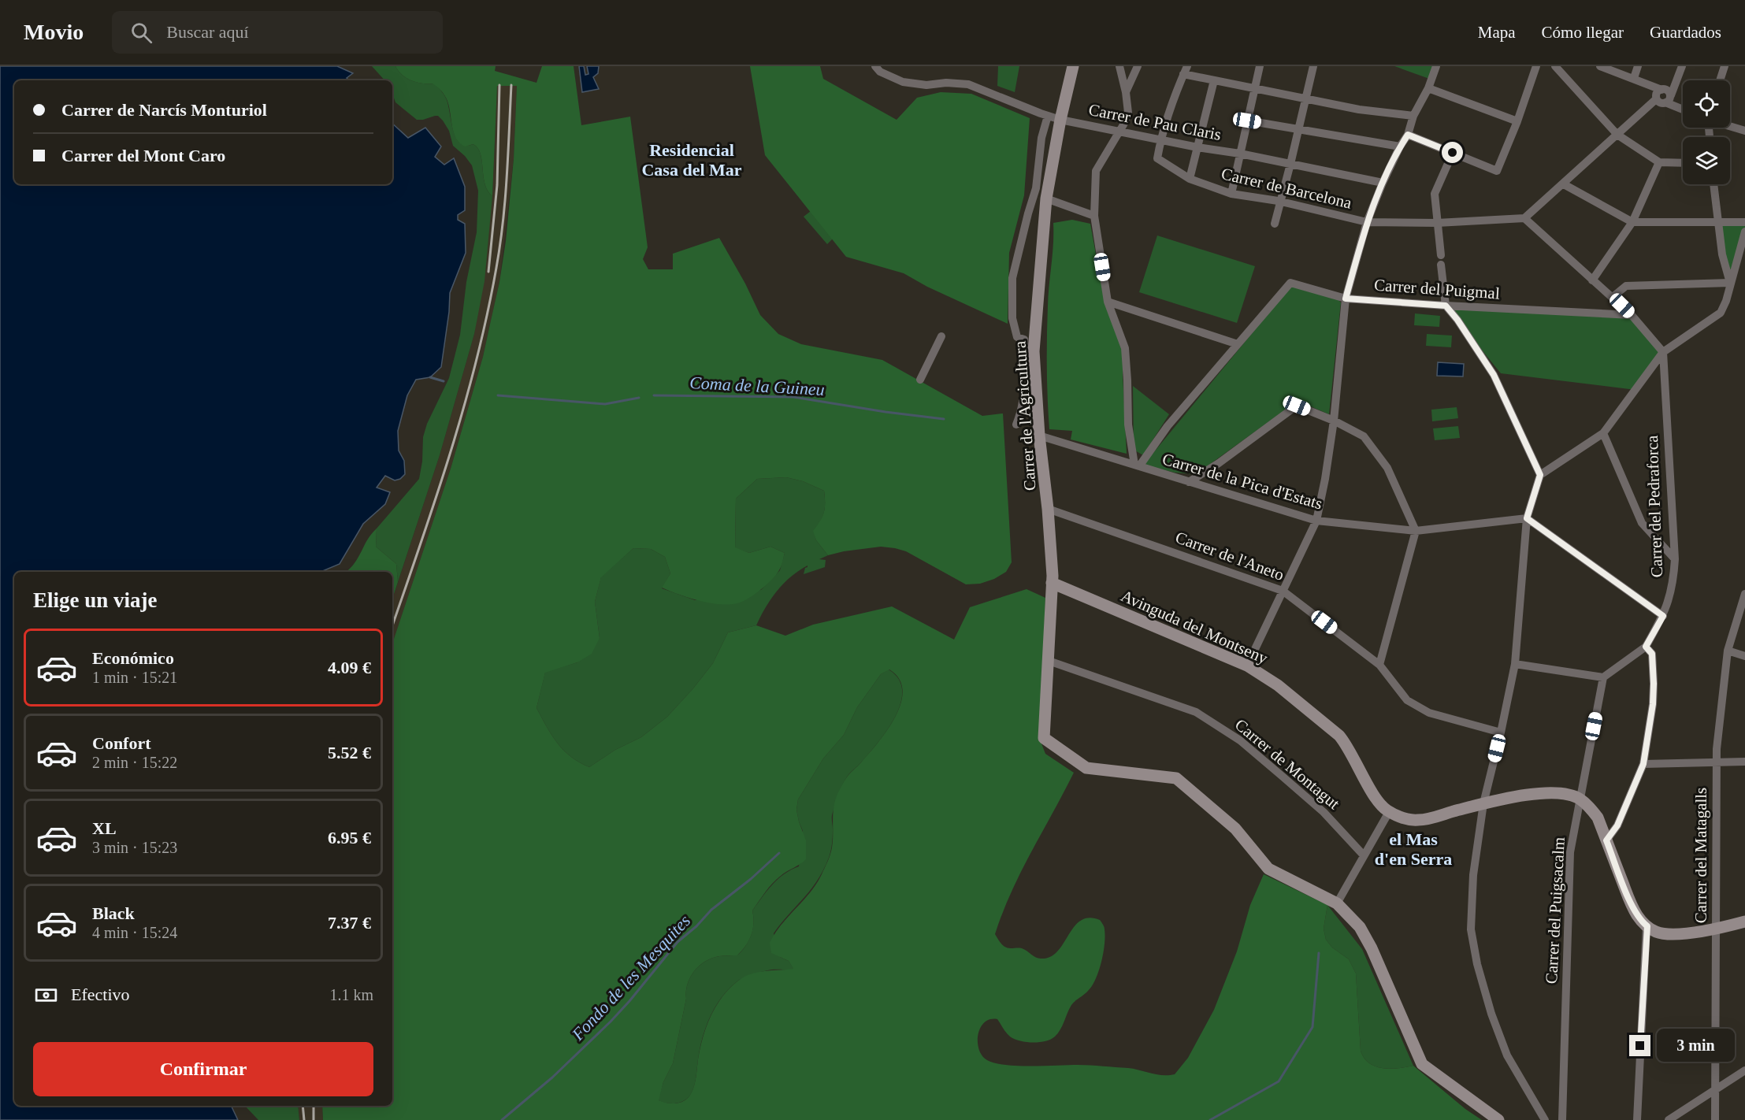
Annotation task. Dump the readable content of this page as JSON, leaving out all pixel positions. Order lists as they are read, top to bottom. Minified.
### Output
{"streets":{"street":["Carrer de Pau Claris","Carrer de Barcelona","Carrer del Puigmal","Carrer de l'Agricultura","Carrer de la Pica d'Estats","Carrer del Pedraforca","Carrer de l'Aneto","Avinguda del Montseny","Carrer de Montagut","Carrer del Matagalls","Carrer del Puigsacalm"]},"crossings":[["Carrer de Pau Claris","Carrer de Barcelona"],["Carrer de Pau Claris","Carrer de l'Agricultura"],["Carrer del Puigmal","Carrer de la Pica d'Estats"],["Carrer de l'Agricultura","Carrer de la Pica d'Estats"],["Carrer de l'Agricultura","Carrer de l'Aneto"],["Carrer de l'Agricultura","Avinguda del Montseny"],["Carrer de l'Agricultura","Carrer de Montagut"]],"districts":["Residencial Casa del Mar","el Mas d'en Serra"],"water":["Coma de la Guineu","Fondo de les Mesquites"],"page":{"header":"Movio","search":"Buscar aquí","nav":["Mapa","Cómo llegar","Guardados"],"banner":["Carrer de Narcís Monturiol","Carrer del Mont Caro"],"heading":"Elige un viaje","list":[{"name":"Económico","note":"1 min · 15:21","value":"4.09 €"},{"name":"Confort","note":"2 min · 15:22","value":"5.52 €"},{"name":"XL","note":"3 min · 15:23","value":"6.95 €"},{"name":"Black","note":"4 min · 15:24","value":"7.37 €"}],"pay":["Efectivo","1.1 km"],"bubble":"3 min","buttons":"Confirmar"}}
